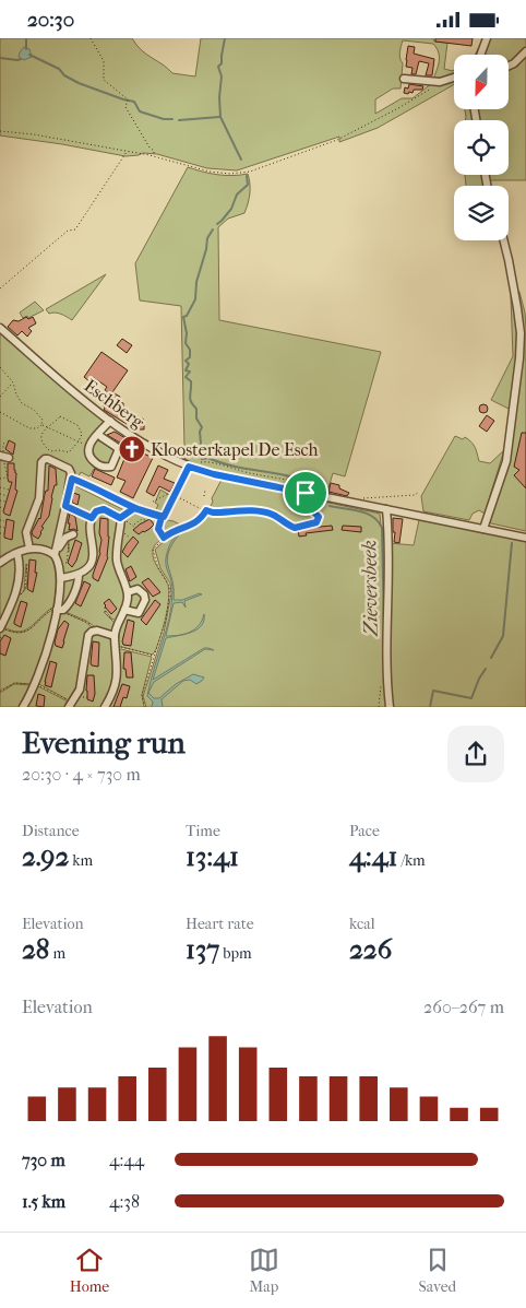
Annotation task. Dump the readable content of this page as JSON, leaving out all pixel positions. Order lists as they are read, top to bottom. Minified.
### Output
{"streets":{"street":["Eschberg"]},"water":["Zieversbeek"],"places":{"church":["Kloosterkapel De Esch"]},"north":"bottom","page":{"status":"20:30","heading":["Evening run","20:30 · 4 × 730 m"],"stats":[["Distance","2.92 km"],["Time","13:41"],["Pace","4:41 /km"],["Elevation","28 m"],["Heart rate","137 bpm"],["kcal","226"]],"chart":["Elevation","260–267 m"],"list":[{"name":"730 m","note":"4:44"},{"name":"1.5 km","note":"4:38"}],"tabs":["Home","Map","Saved"]}}
